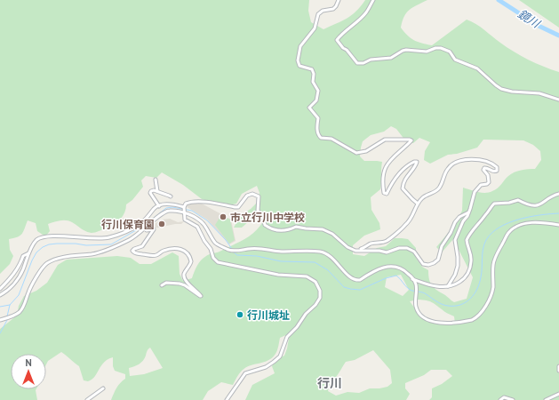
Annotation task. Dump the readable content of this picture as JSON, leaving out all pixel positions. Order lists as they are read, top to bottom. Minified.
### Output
{"districts":["行川"],"water":["鏡川"],"places":["市立行川中学校","行川保育園","行川城址"],"north":"top"}
